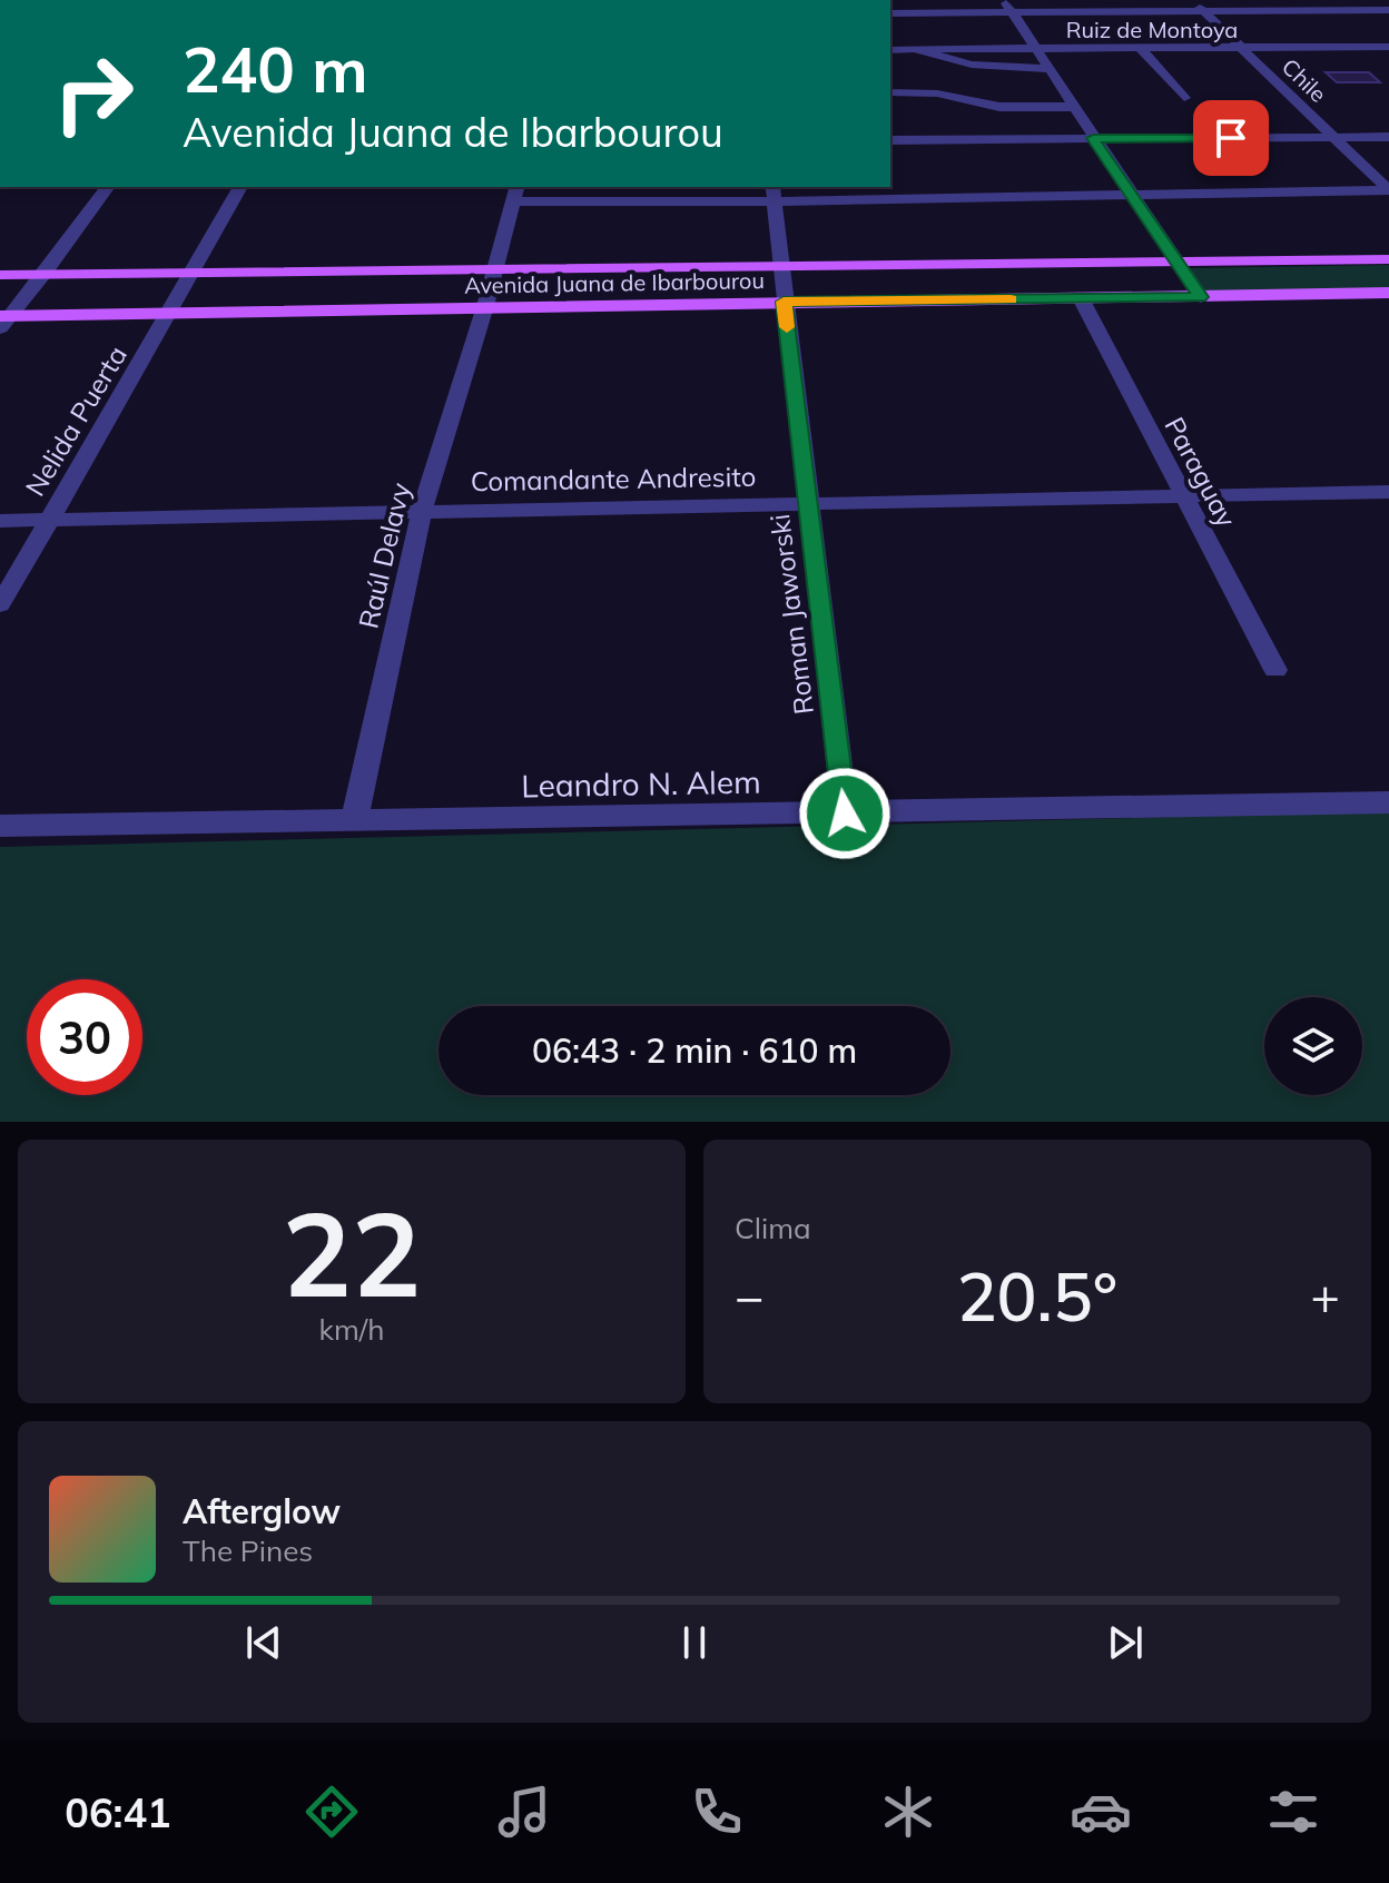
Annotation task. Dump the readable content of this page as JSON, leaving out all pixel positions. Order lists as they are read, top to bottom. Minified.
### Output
{"streets":{"main road":["Avenida Juana de Ibarbourou"],"street":["Ruiz de Montoya","Chile","Nelida Puerta","Paraguay","Comandante Andresito","Raúl Delavy","Roman Jaworski","Leandro N. Alem"]},"crossings":[["Ruiz de Montoya","Chile"],["Avenida Juana de Ibarbourou","Nelida Puerta"],["Avenida Juana de Ibarbourou","Paraguay"],["Avenida Juana de Ibarbourou","Raúl Delavy"],["Avenida Juana de Ibarbourou","Roman Jaworski"],["Nelida Puerta","Comandante Andresito"],["Paraguay","Comandante Andresito"],["Comandante Andresito","Raúl Delavy"],["Comandante Andresito","Roman Jaworski"],["Raúl Delavy","Leandro N. Alem"],["Roman Jaworski","Leandro N. Alem"]],"page":{"turn":["240 m","Avenida Juana de Ibarbourou"],"limit":"30","trip":"06:43 · 2 min · 610 m","tile":[["22","km/h"],"Clima"],"heat":["−","20.5°","+"],"song":["Afterglow","The Pines"],"tabs":"06:41"}}
